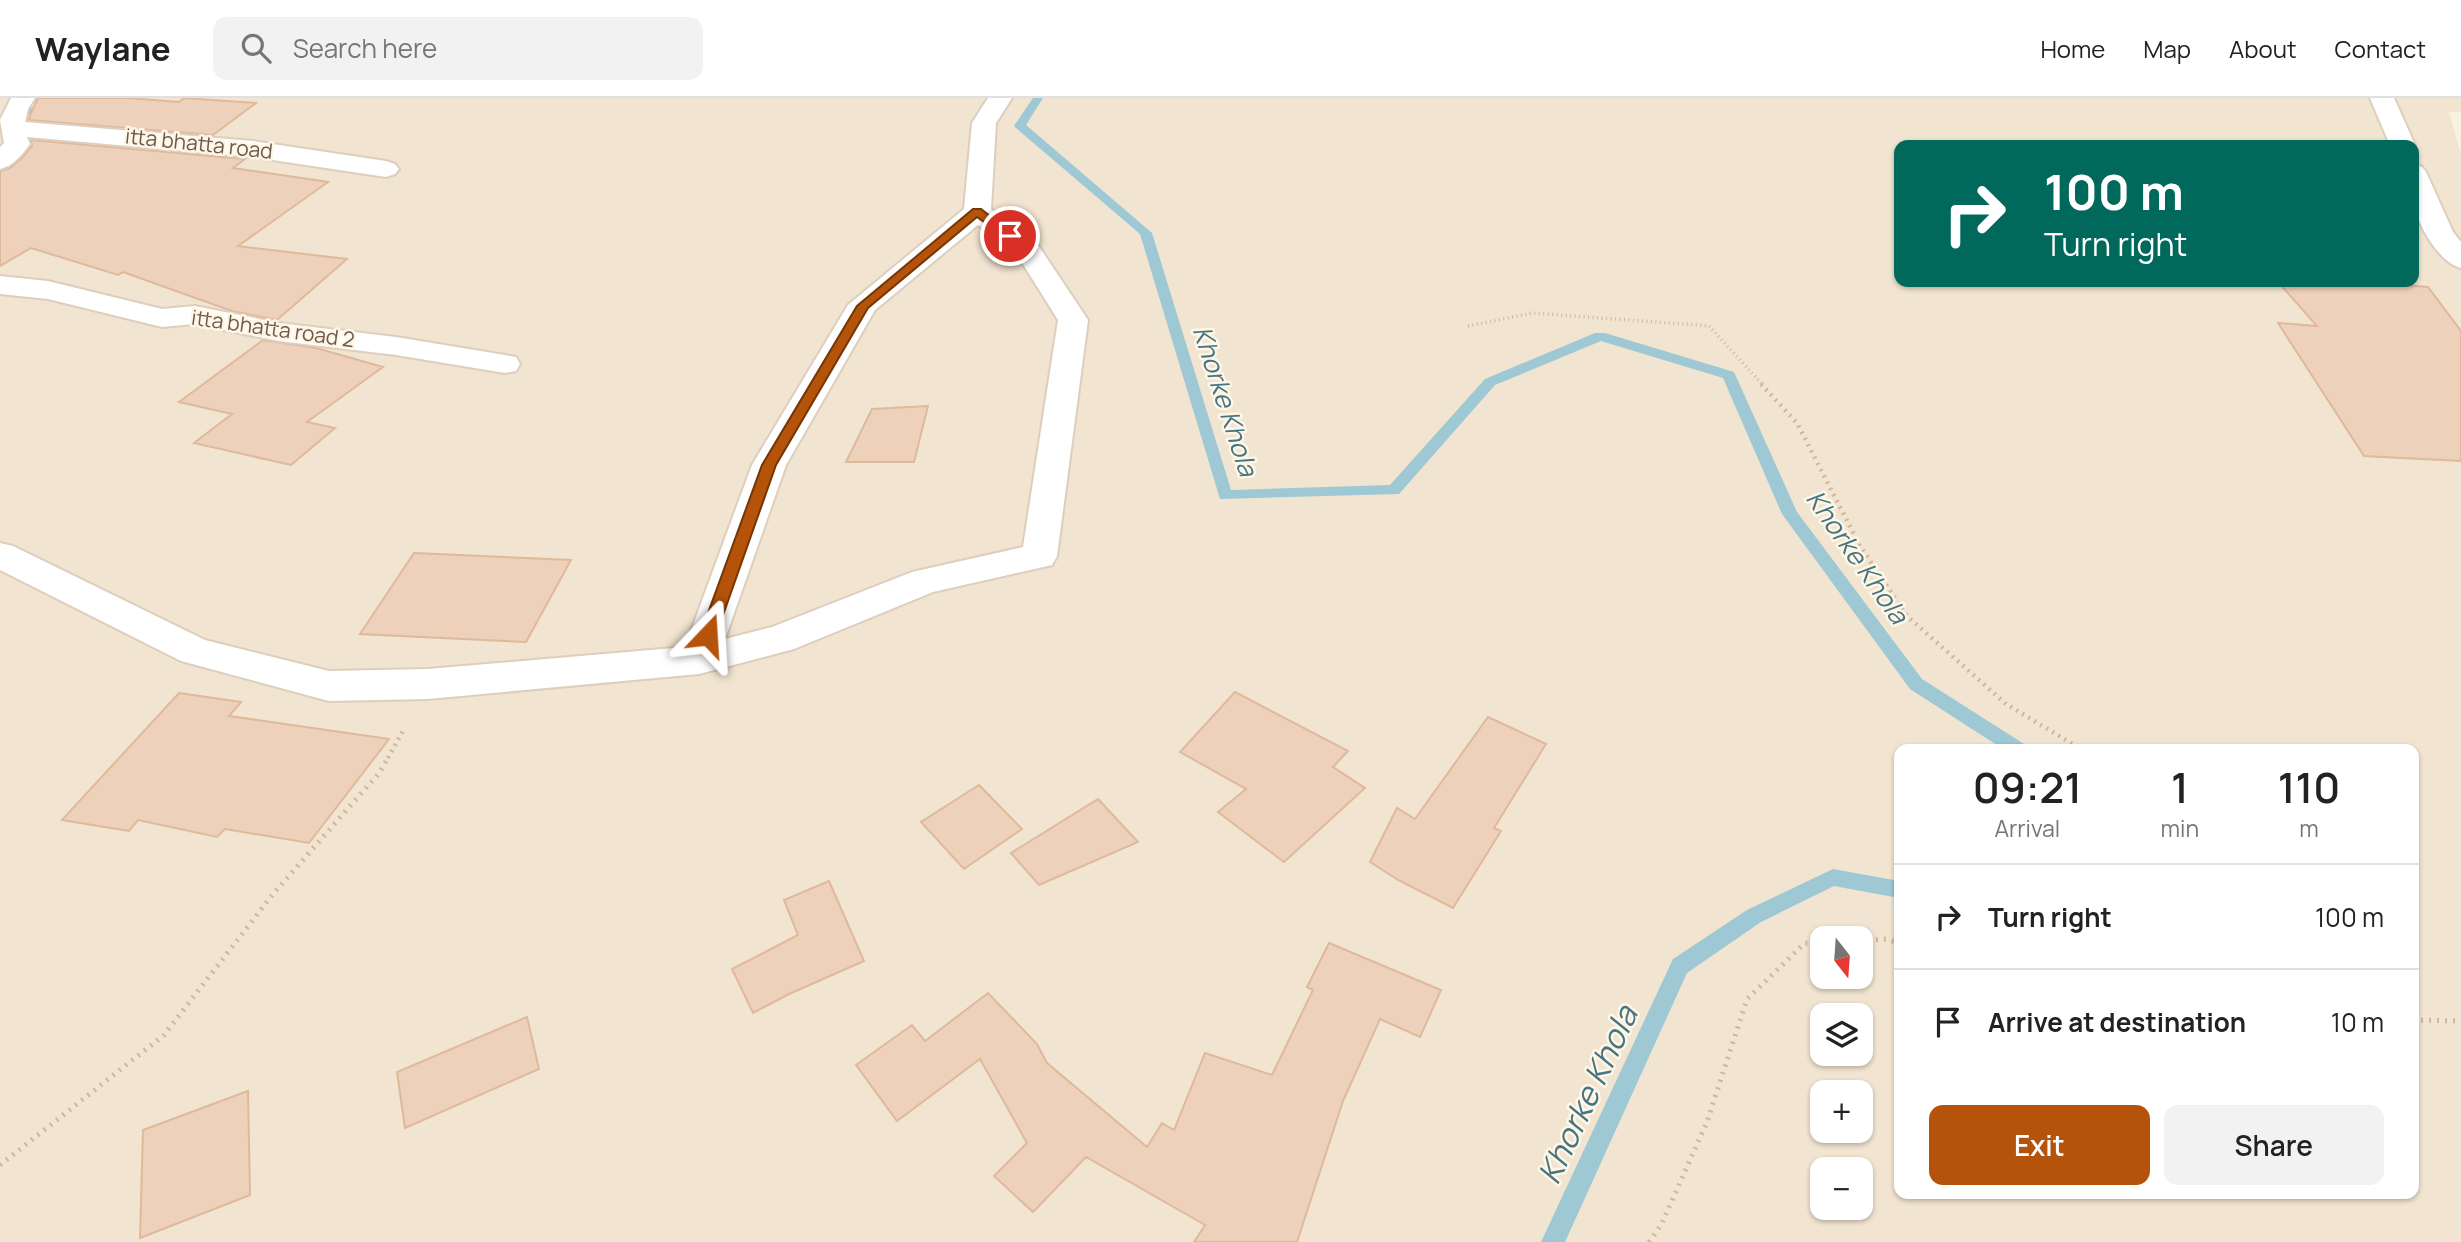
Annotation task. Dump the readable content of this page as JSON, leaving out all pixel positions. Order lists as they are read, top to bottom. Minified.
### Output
{"streets":{"street":["itta bhatta road","itta bhatta road 2"]},"water":["Khorke Khola"],"north":"bottom","page":{"header":"Waylane","search":"Search here","nav":["Home","Map","About","Contact"],"turn":["100 m","Turn right"],"eta":["09:21","Arrival","1","min","110","m"],"list":[{"name":"Turn right","value":"100 m"},{"name":"Arrive at destination","value":"10 m"}],"map_buttons":["+","−"],"buttons":["Exit","Share"]}}
